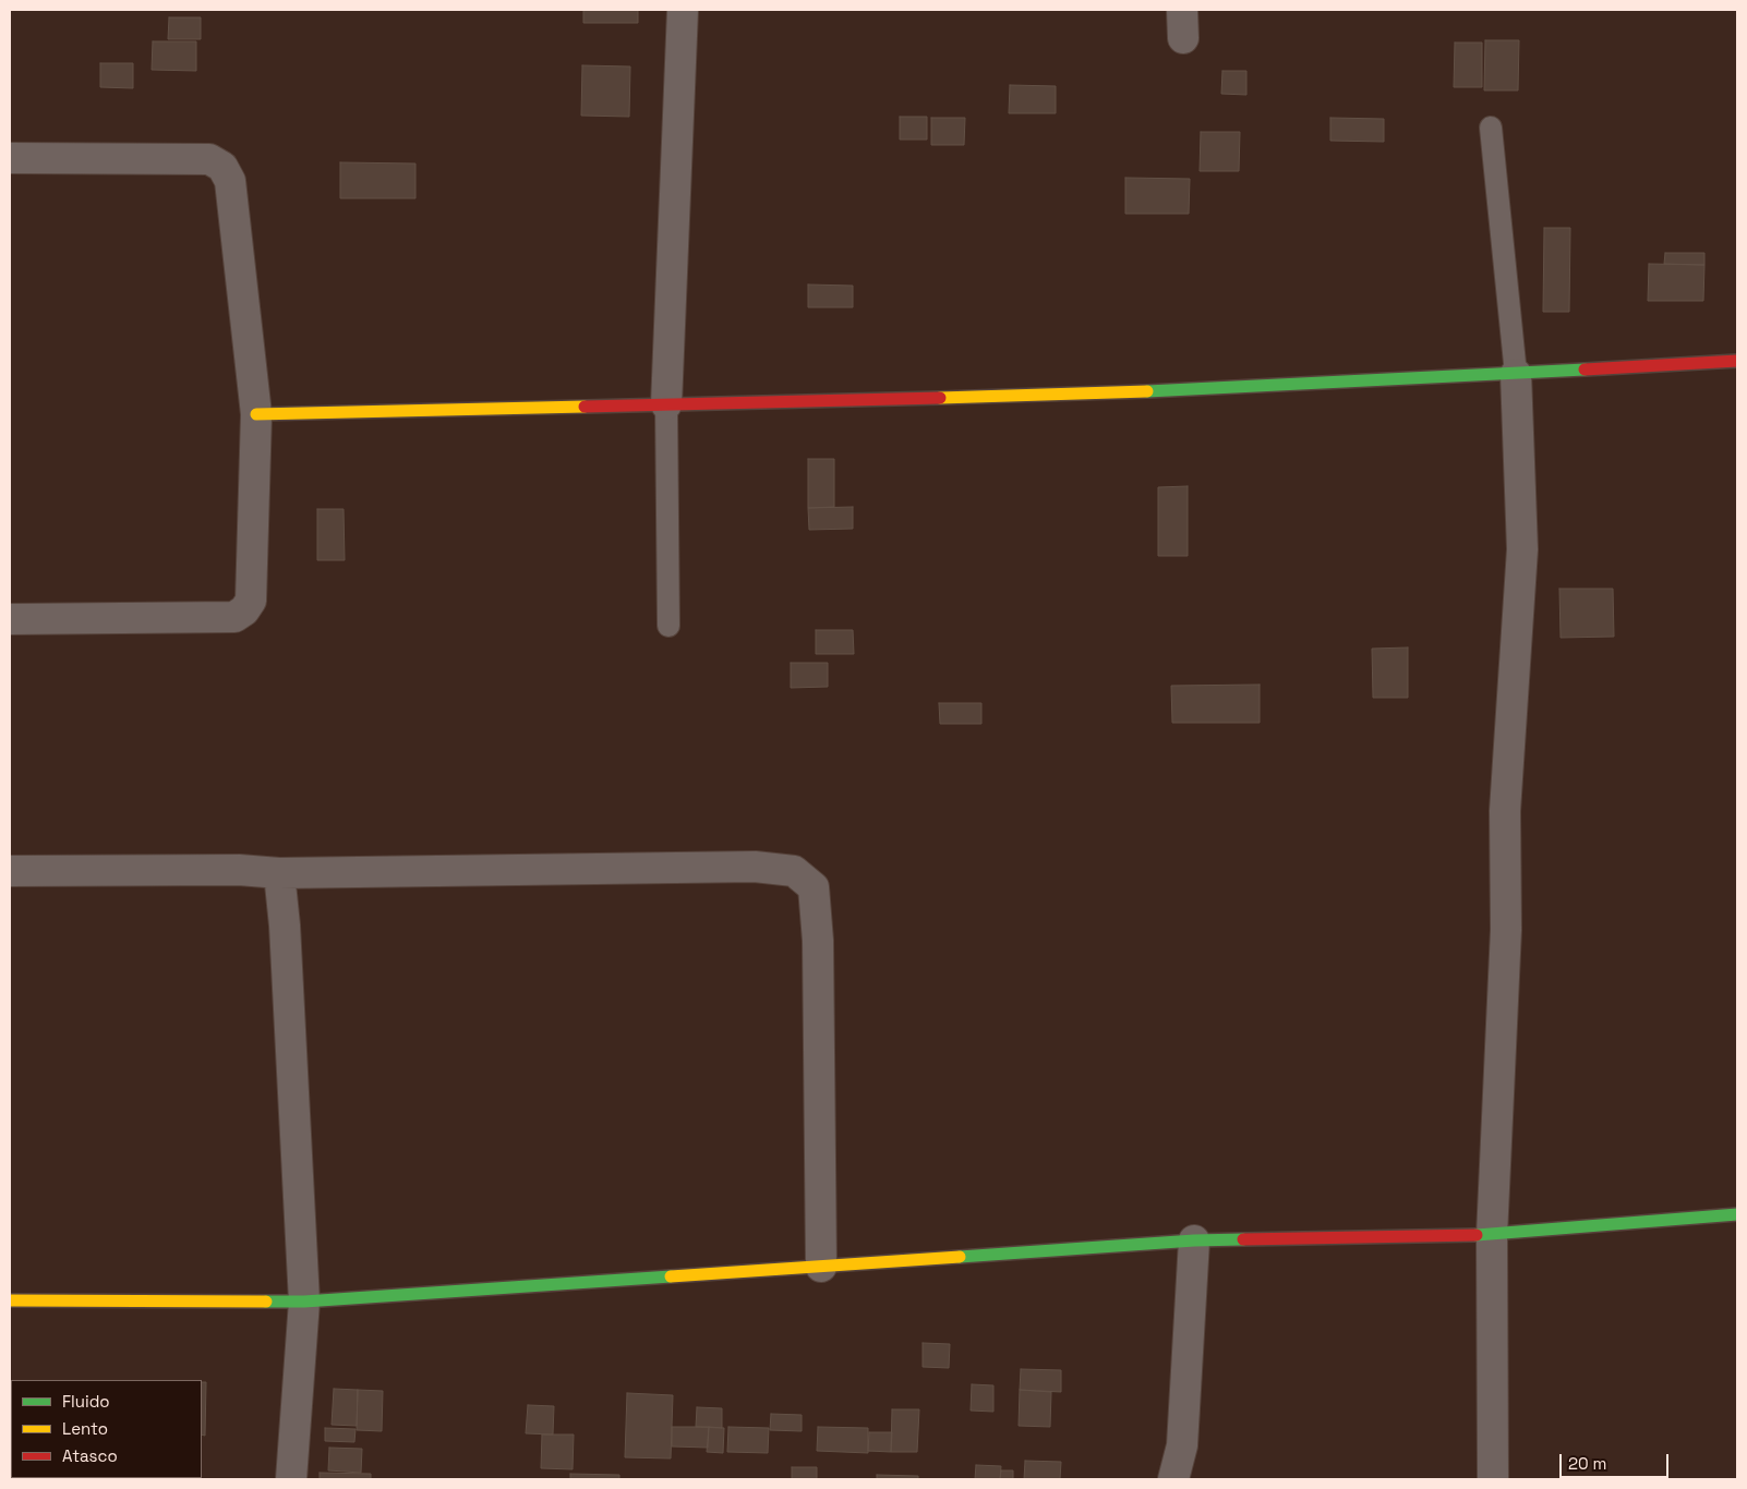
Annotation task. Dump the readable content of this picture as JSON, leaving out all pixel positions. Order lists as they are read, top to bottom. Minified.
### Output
{"legend":["Fluido","Lento","Atasco"],"scale_bar":"20 m"}
